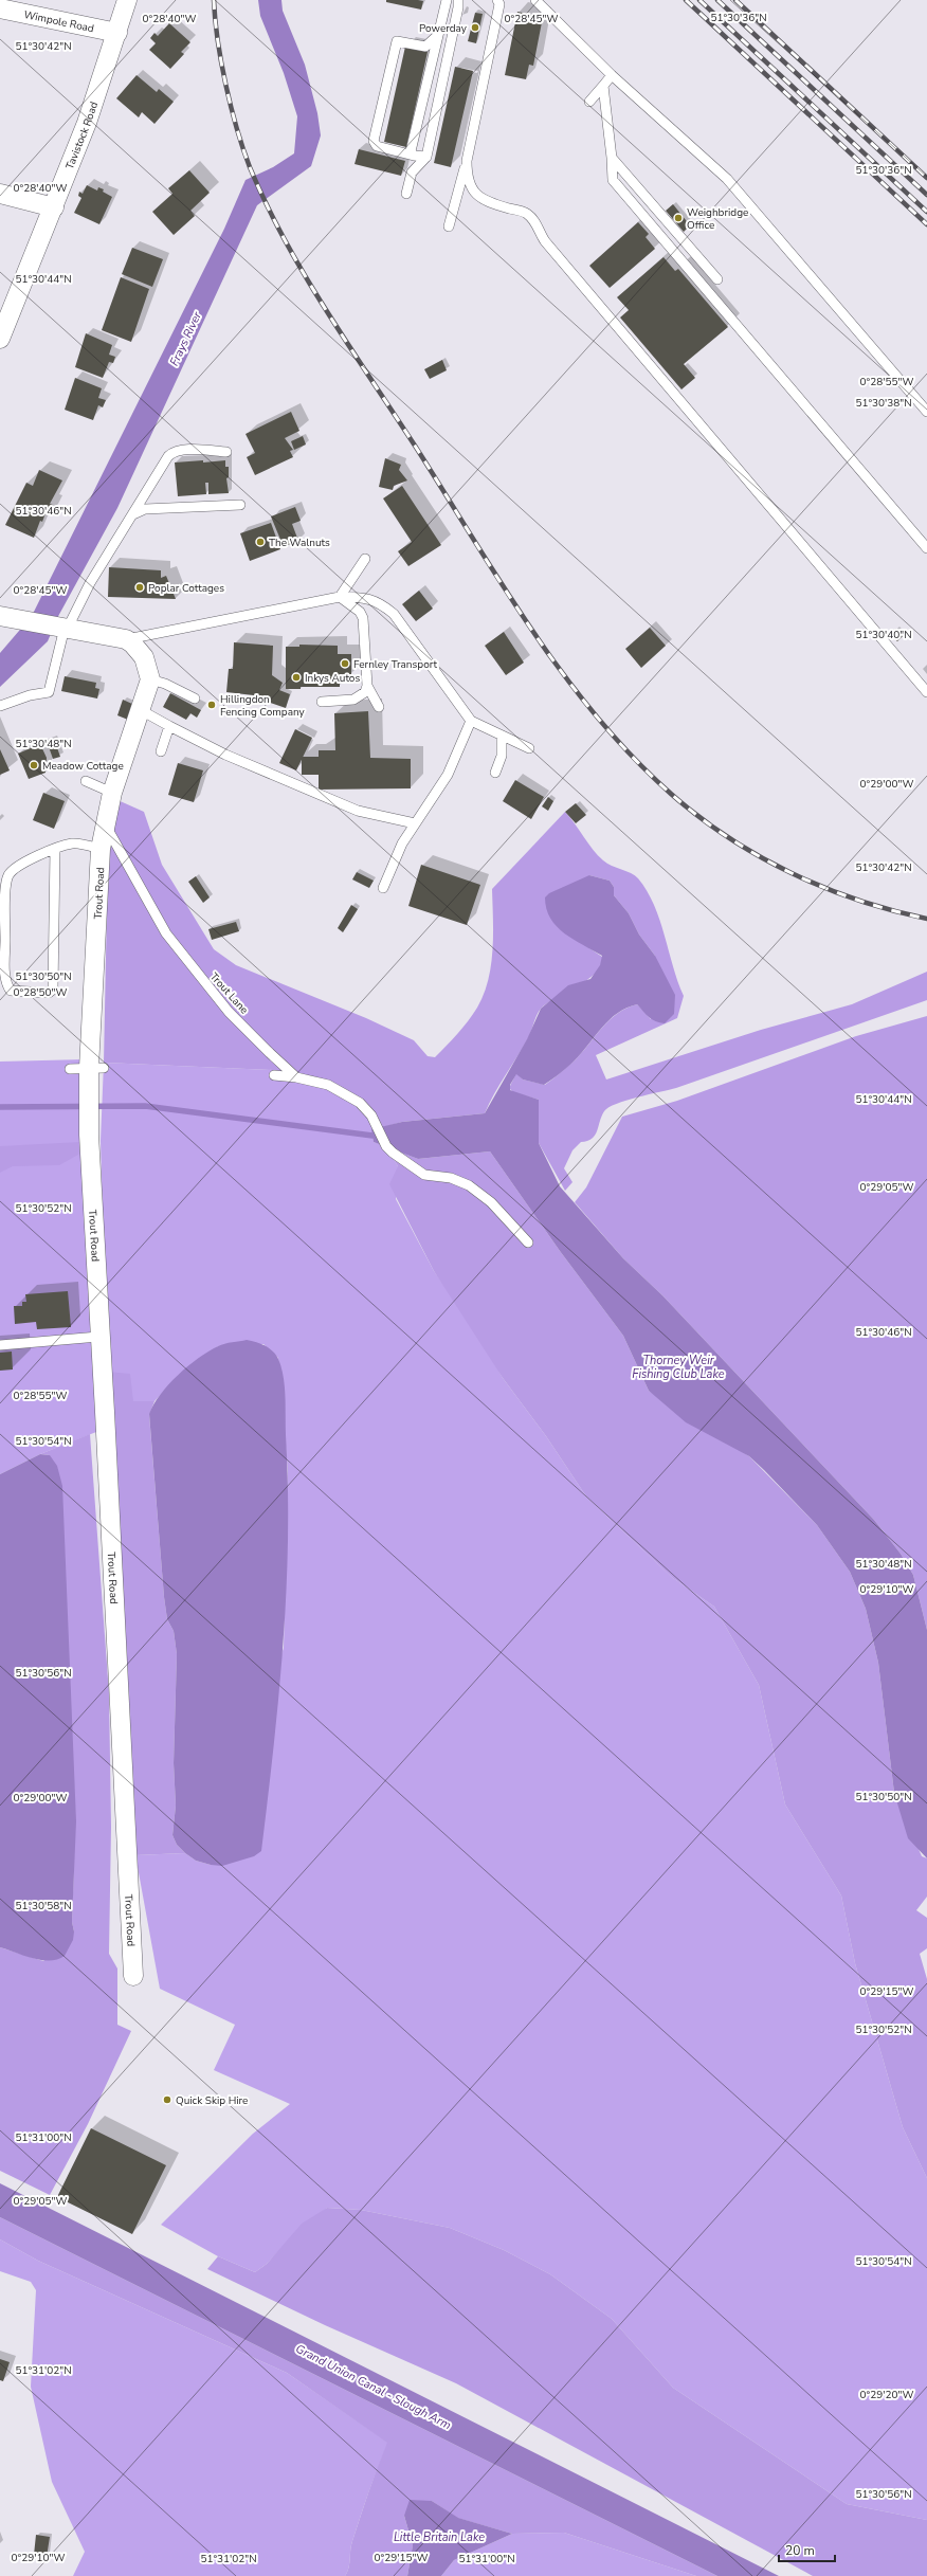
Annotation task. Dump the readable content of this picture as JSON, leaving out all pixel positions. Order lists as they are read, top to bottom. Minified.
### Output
{"streets":{"street":["Wimpole Road","Tavistock Road","Trout Road"],"lane":["Trout Lane"]},"crossings":[["Wimpole Road","Tavistock Road"],["Trout Road","Trout Lane"]],"water":["Frays River","Thorney Weir Fishing Club Lake","Grand Union Canal - Slough Arm","Little Britain Lake"],"places":["Powerday","Weighbridge Office","The Walnuts","Poplar Cottages","Fernley Transport","Inkys Autos","Hillingdon Fencing Company","Meadow Cottage","Quick Skip Hire"],"scale_bar":"20 m","coordinates":["51°30'36\"N","0°28'40\"W","0°28'45\"W","51°30'42\"N","51°30'44\"N","0°28'55\"W","51°30'38\"N","51°30'46\"N","51°30'40\"N","51°30'48\"N","0°29'00\"W","51°30'50\"N","0°28'50\"W","0°29'05\"W","51°30'52\"N","51°30'54\"N","0°29'10\"W","51°30'56\"N","51°30'58\"N","0°29'15\"W","51°31'00\"N","51°31'02\"N","0°29'20\"W"]}
